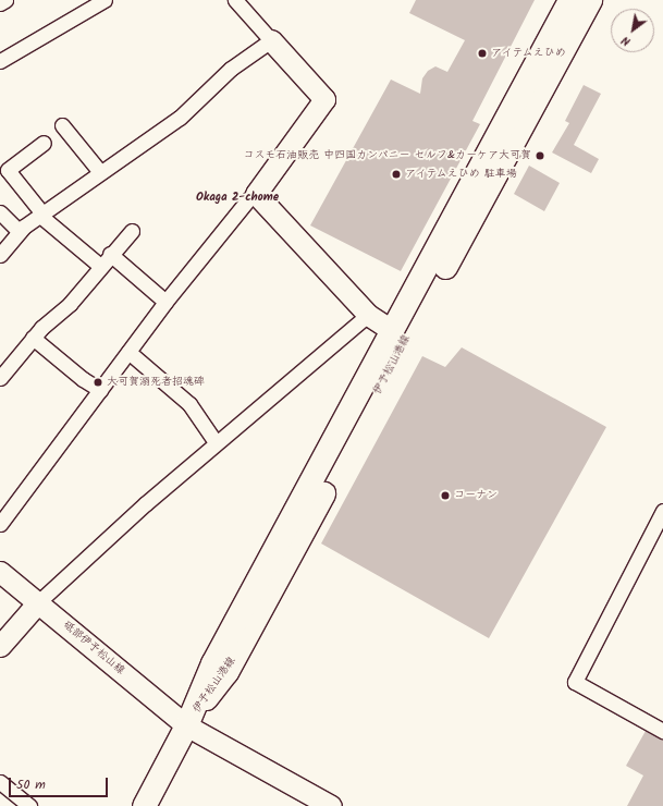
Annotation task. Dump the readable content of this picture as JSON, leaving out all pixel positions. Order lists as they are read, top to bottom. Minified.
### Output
{"streets":{"main road":["伊予松山港線"],"street":["砥部伊予松山線"]},"crossings":[["伊予松山港線","砥部伊予松山線"]],"districts":["Okaga 2-chome"],"places":["アイテムえひめ","コスモ石油販売 中四国カンパニー セルフ&カーケア大可賀","アイテムえひめ 駐車場","大可賀溺死者招魂碑","コーナン"],"scale_bar":"50 m","north":"bottom left"}
